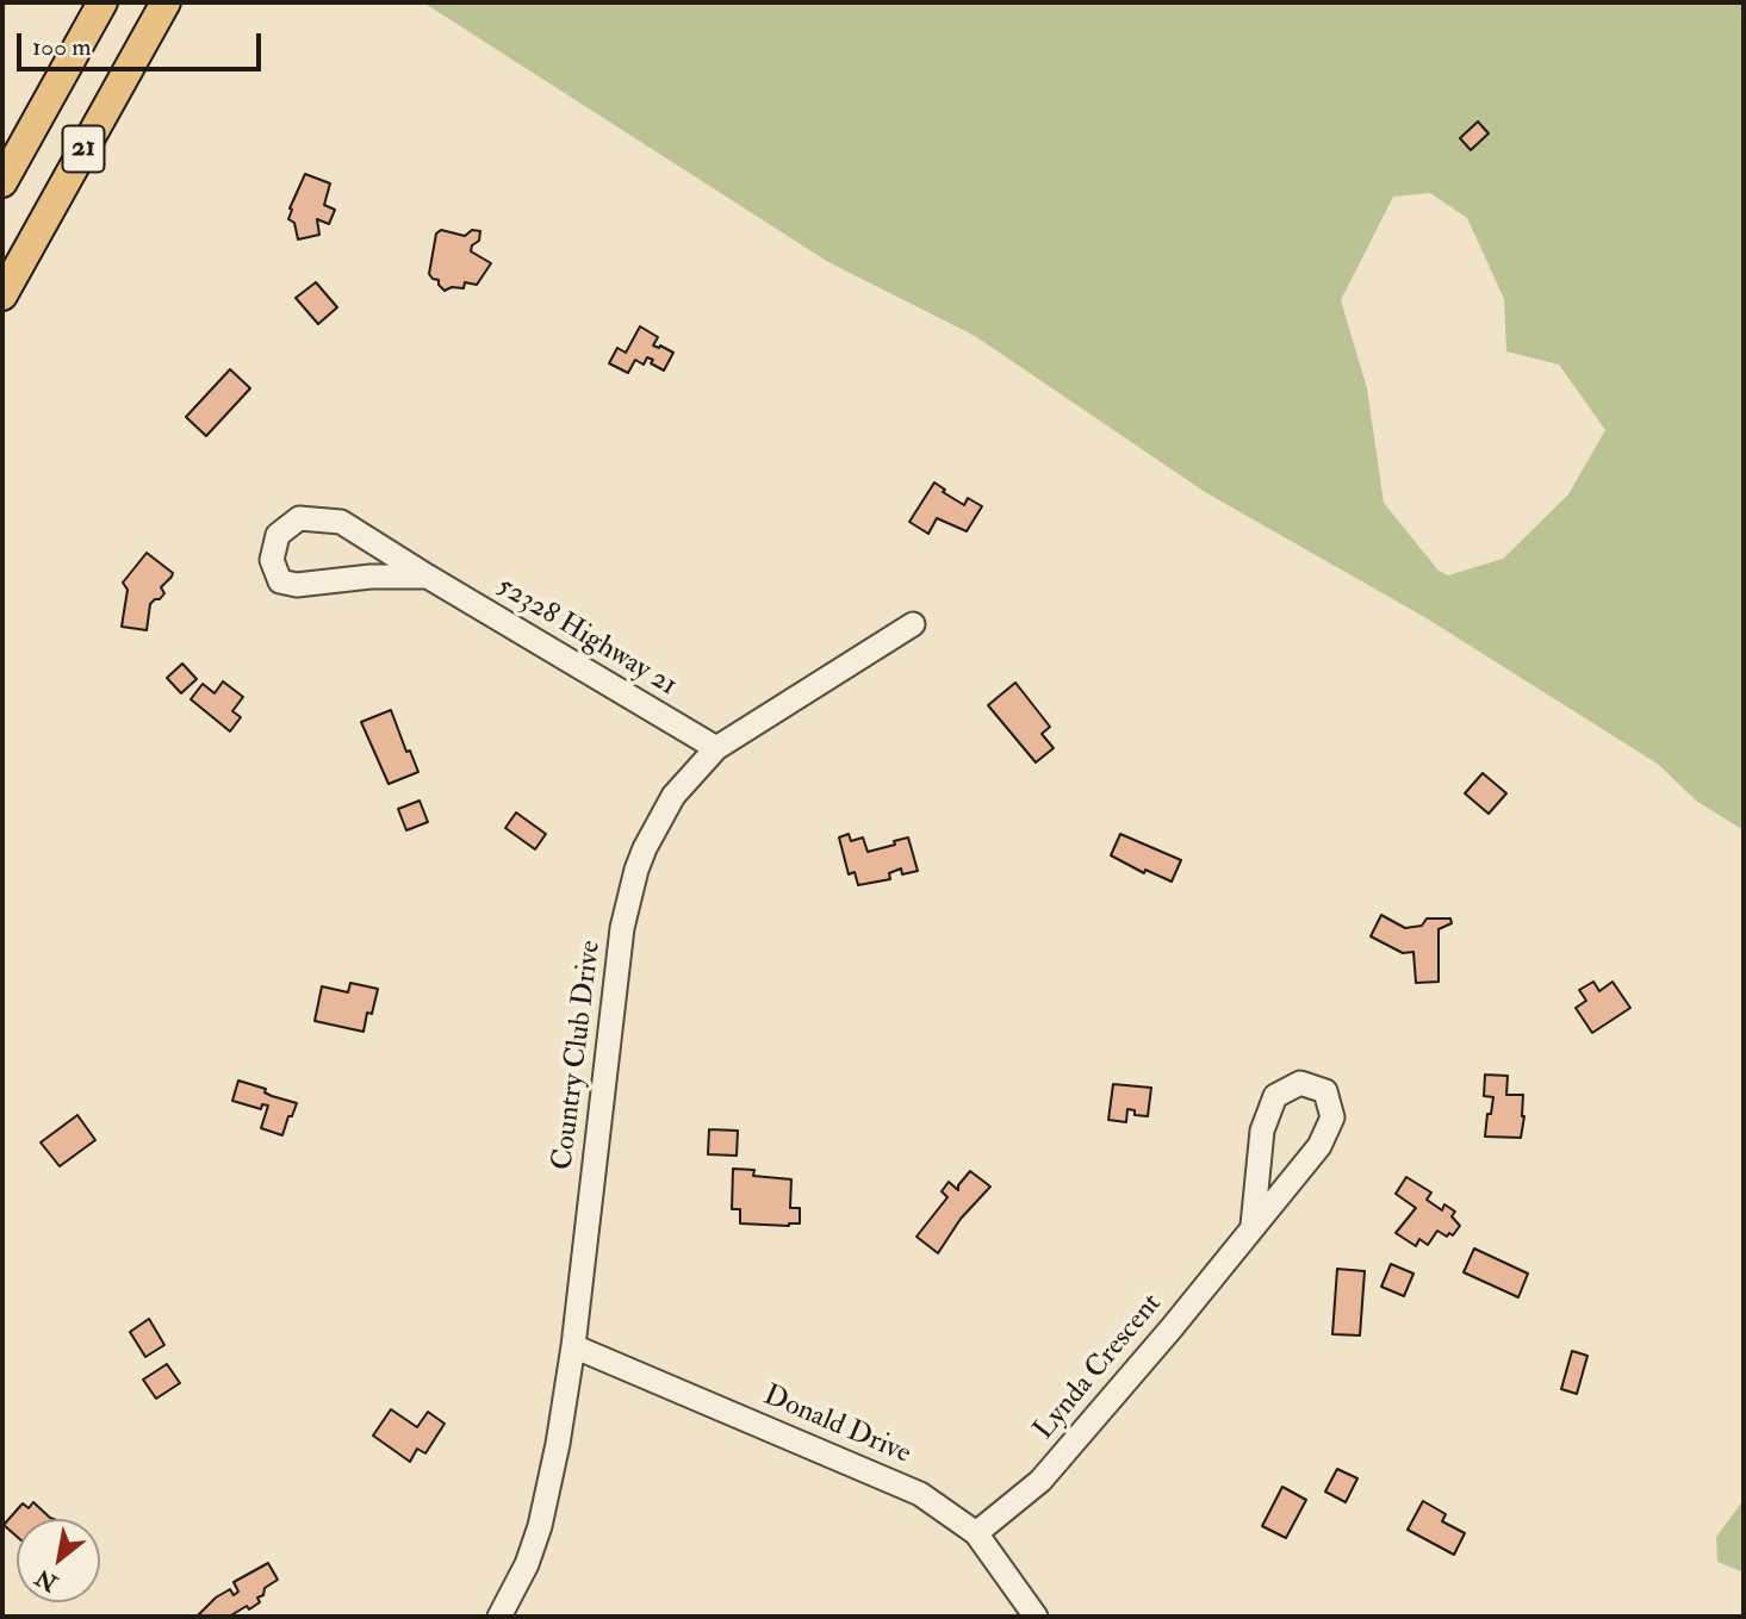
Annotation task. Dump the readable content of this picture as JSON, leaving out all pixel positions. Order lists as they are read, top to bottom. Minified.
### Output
{"streets":{"main road":["21"],"street":["52328 Highway 21","Country Club Drive","Lynda Crescent","Donald Drive"]},"crossings":[["52328 Highway 21","Country Club Drive"],["Country Club Drive","Donald Drive"],["Lynda Crescent","Donald Drive"]],"scale_bar":"100 m","north":"bottom left"}
